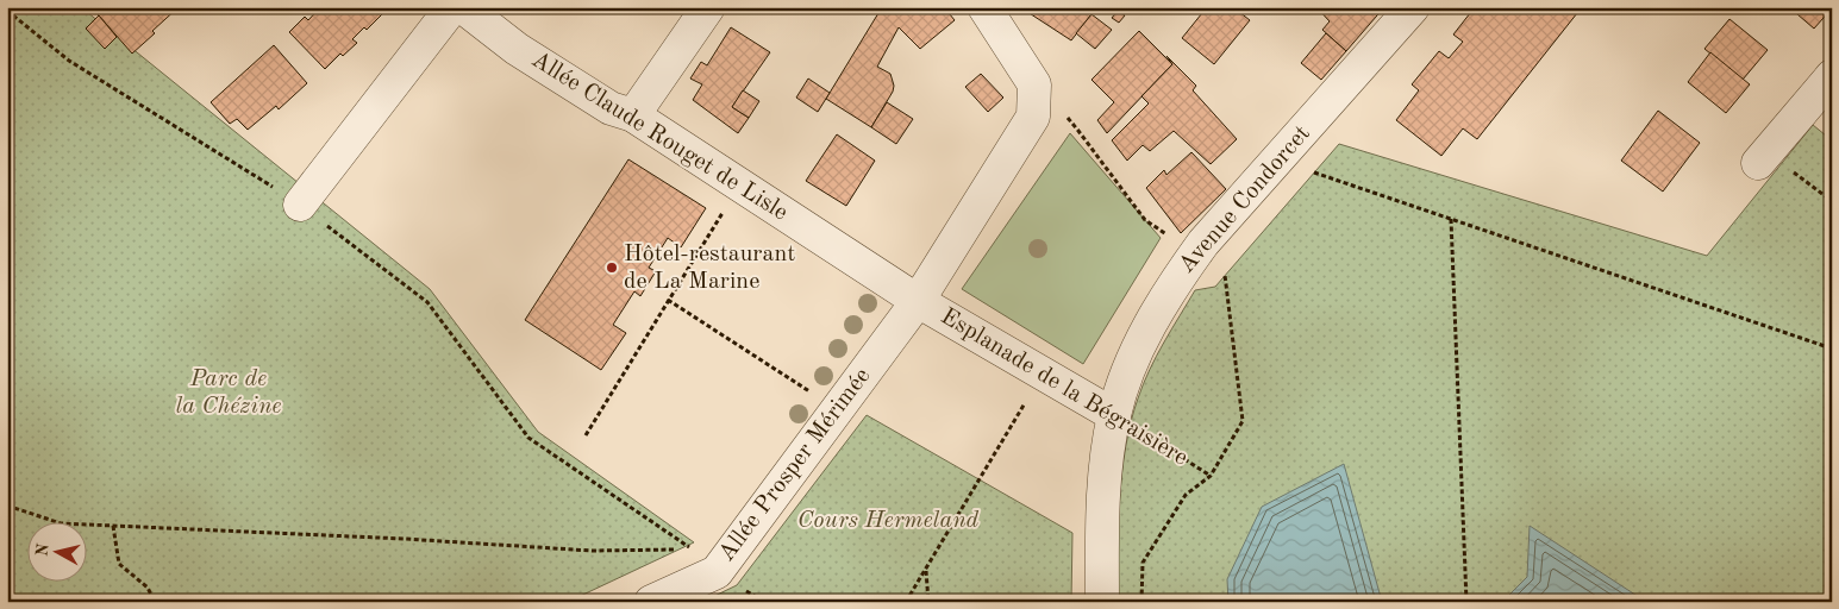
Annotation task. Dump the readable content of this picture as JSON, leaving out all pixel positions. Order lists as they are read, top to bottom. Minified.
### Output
{"streets":{"street":["Allée Claude Rouget de Lisle","Avenue Condorcet","Esplanade de la Bégraisière","Allée Prosper Mérimée"]},"crossings":[["Allée Claude Rouget de Lisle","Esplanade de la Bégraisière"],["Allée Claude Rouget de Lisle","Allée Prosper Mérimée"],["Avenue Condorcet","Esplanade de la Bégraisière"],["Esplanade de la Bégraisière","Allée Prosper Mérimée"]],"parks":["Parc de la Chézine","Cours Hermeland"],"places":["Hôtel-restaurant de La Marine"],"north":"left"}
